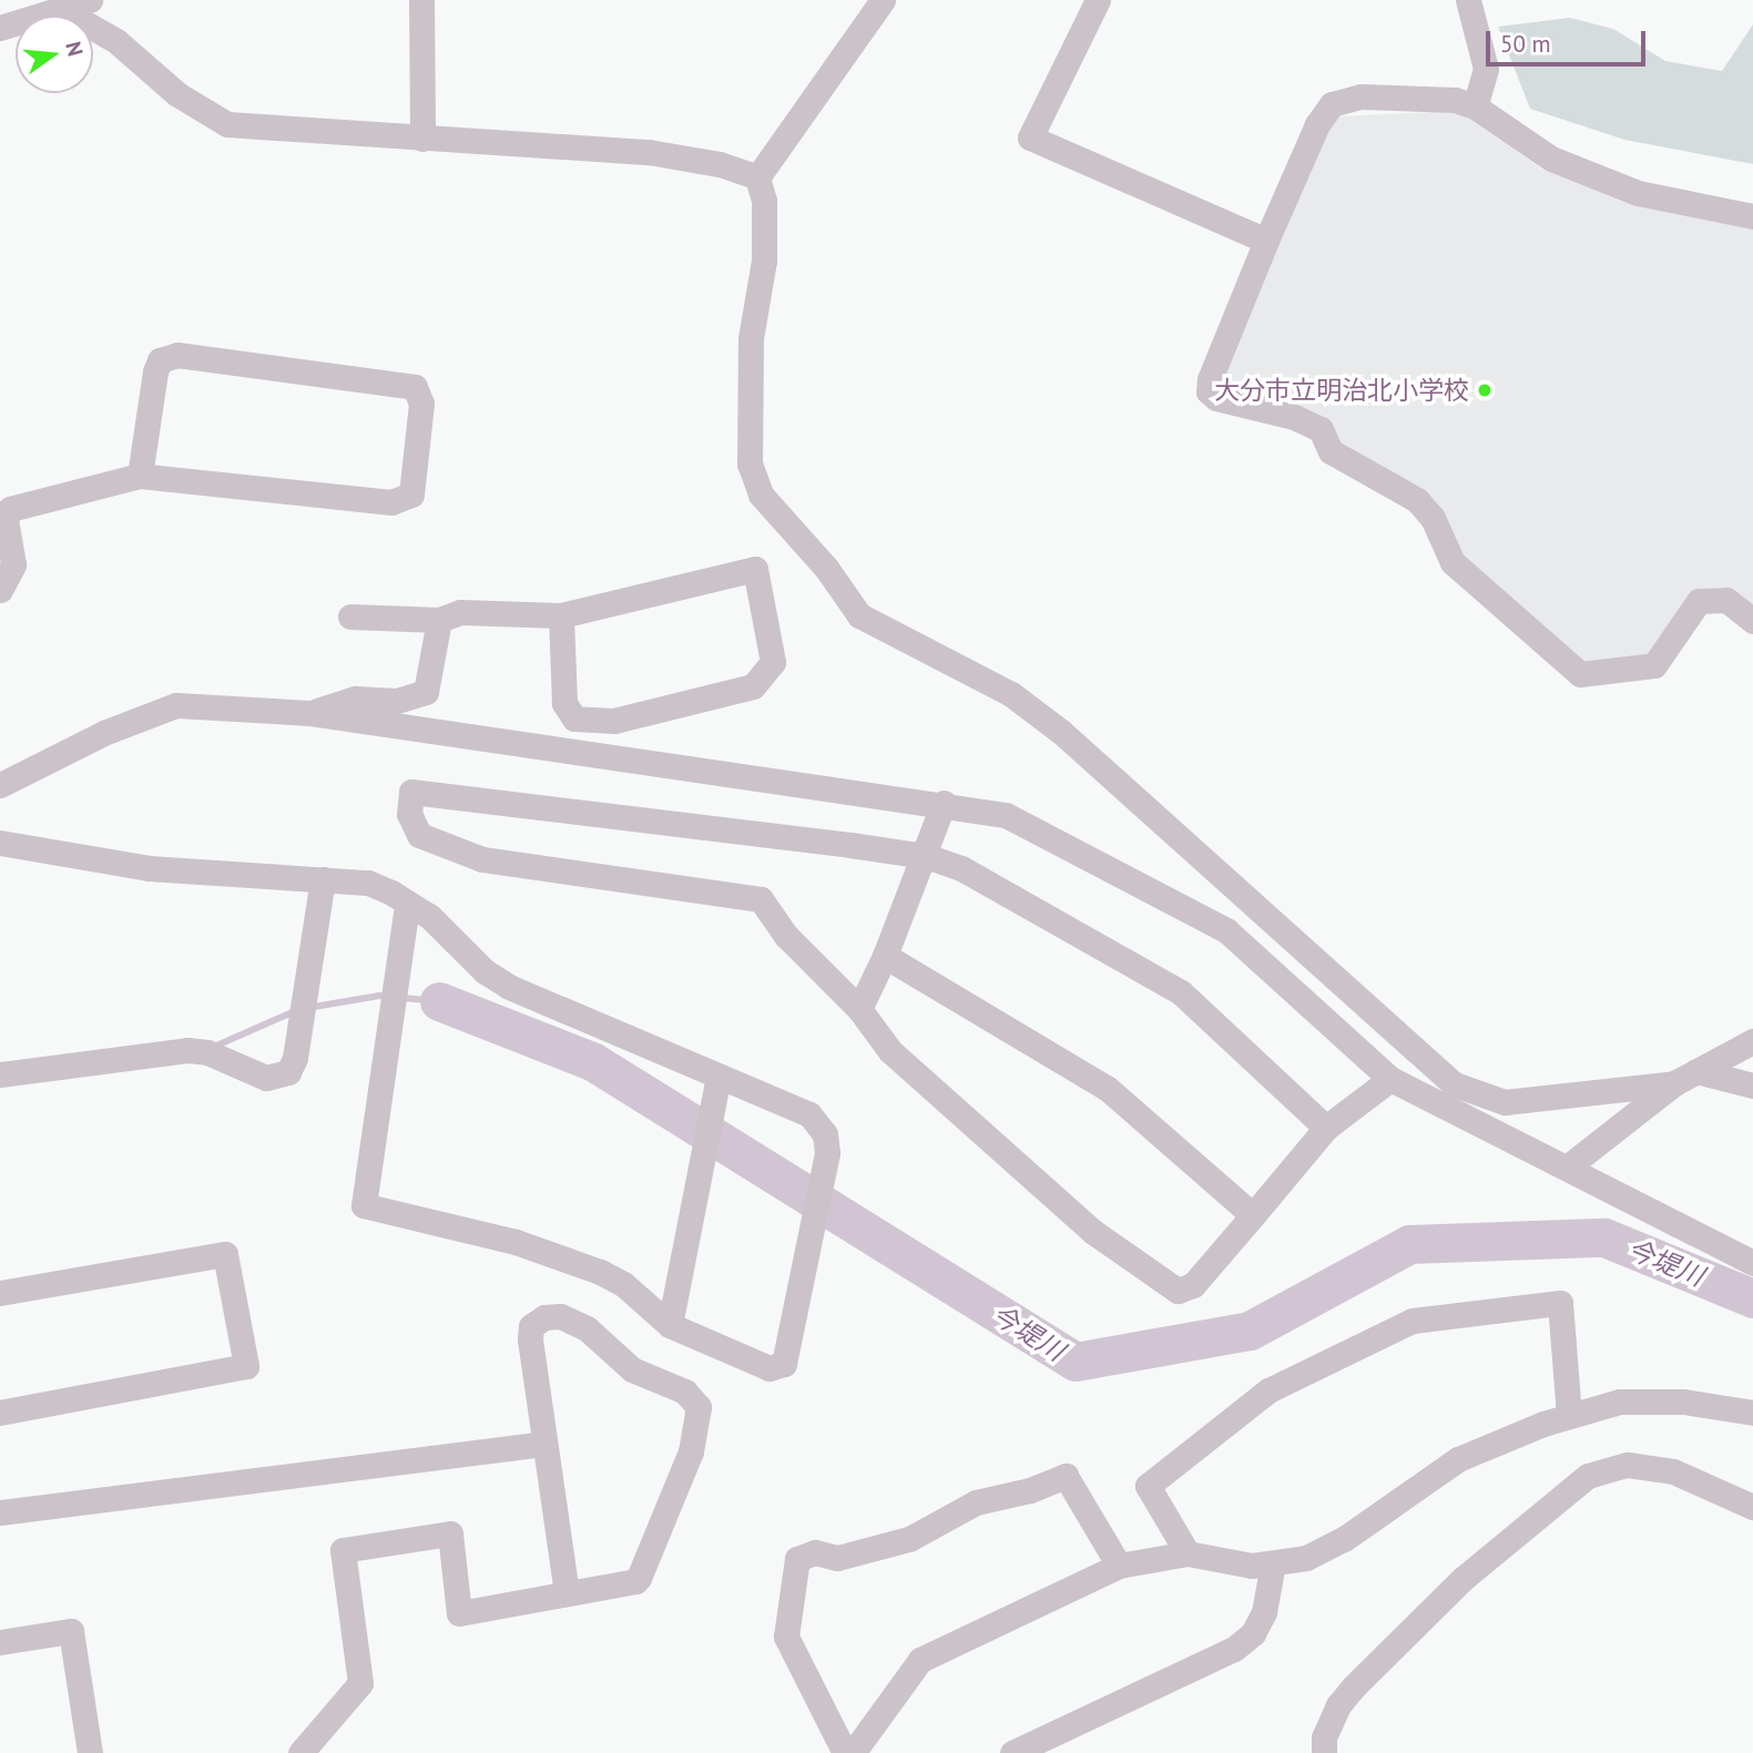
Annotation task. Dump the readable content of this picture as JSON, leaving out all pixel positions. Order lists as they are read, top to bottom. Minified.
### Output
{"water":["今堤川"],"places":["大分市立明治北小学校"],"scale_bar":"50 m","north":"right"}
